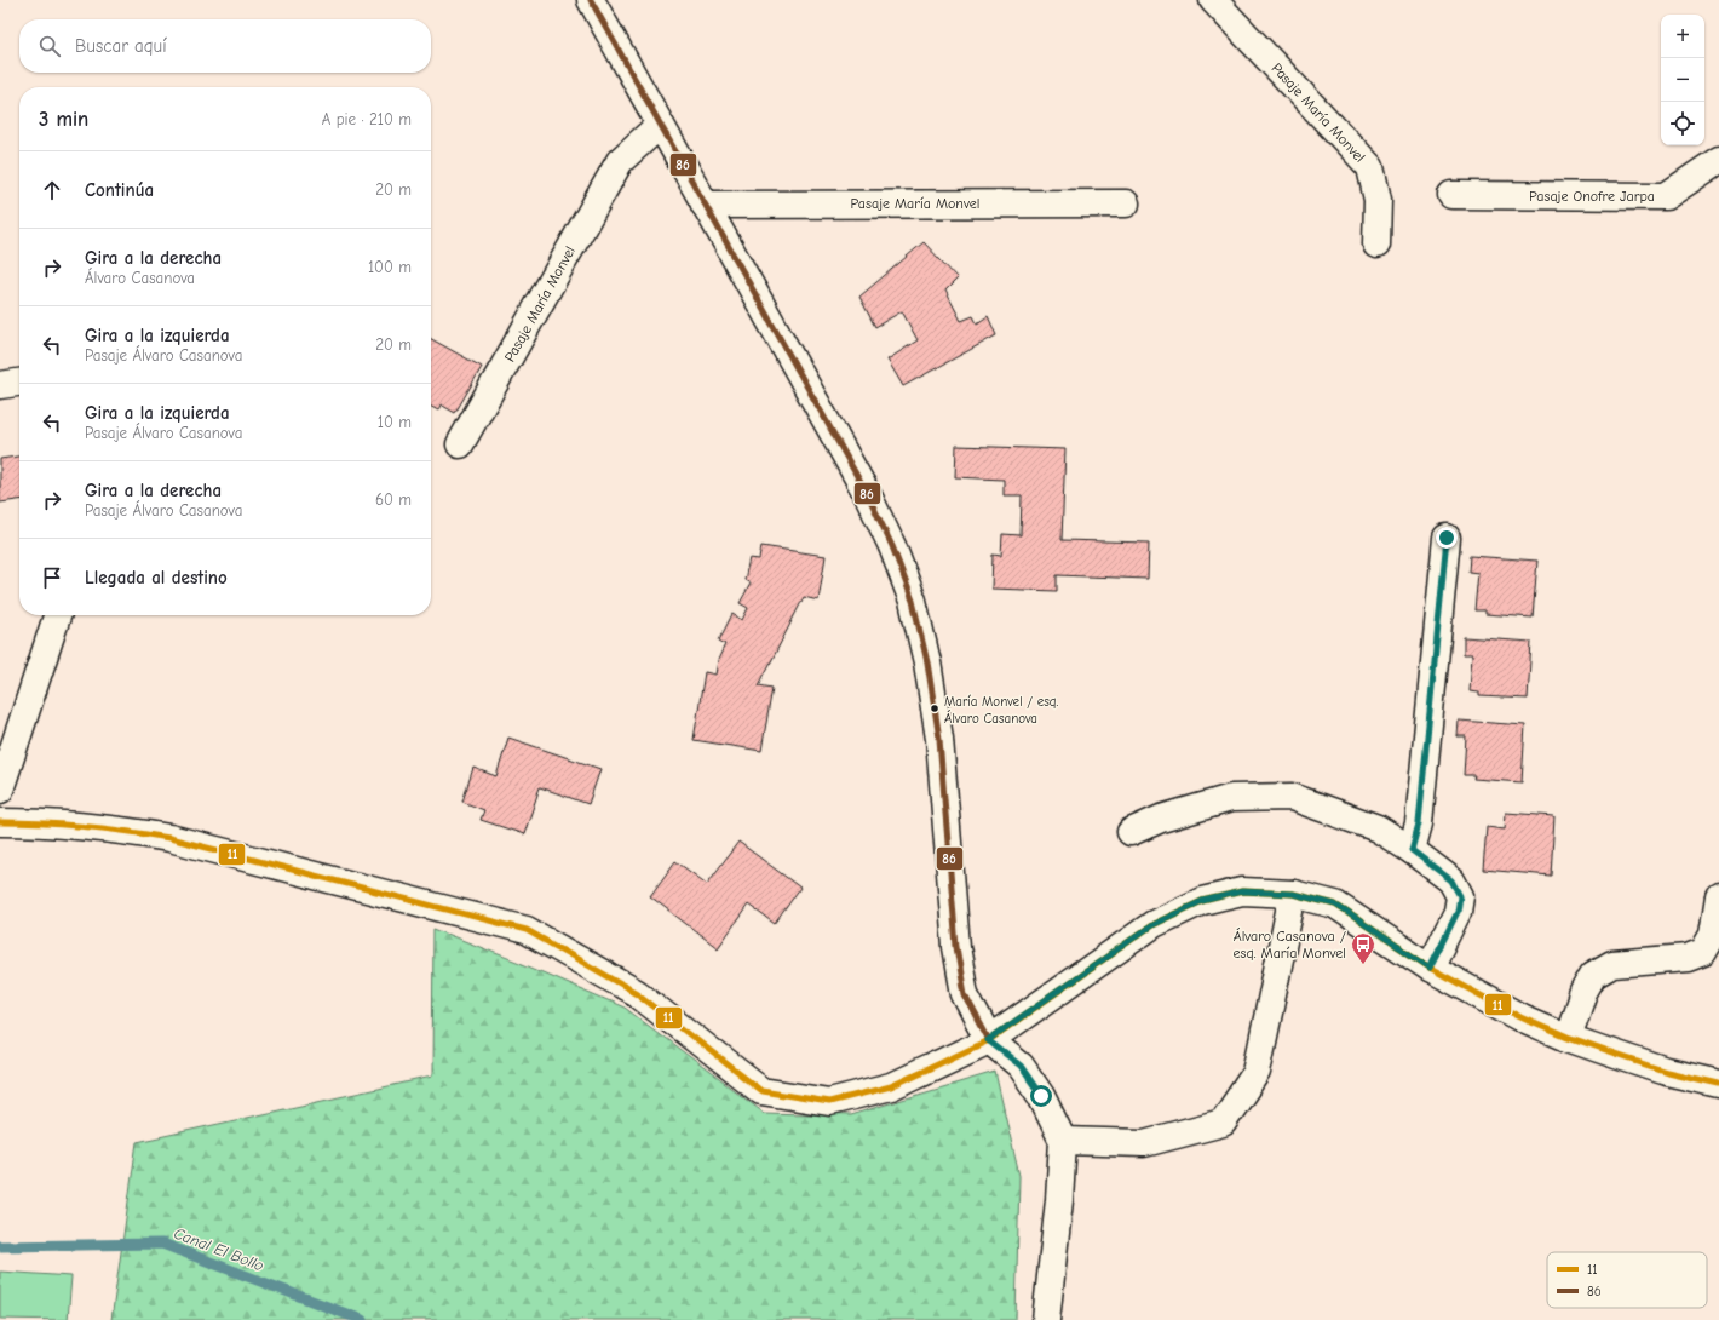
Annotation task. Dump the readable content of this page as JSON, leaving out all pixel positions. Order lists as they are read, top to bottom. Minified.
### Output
{"streets":{"street":["Pasaje María Monvel","Pasaje Onofre Jarpa"]},"water":["Canal El Bollo"],"places":{"other":["María Monvel / esq. Álvaro Casanova"],"bus stop":["Álvaro Casanova / esq. María Monvel"]},"lines":["transit line 86","transit line 11"],"legend":["11","86"],"page":{"map_buttons":["+","−"],"search":"Buscar aquí","heading":["3 min","A pie · 210 m"],"list":[["Continúa","20 m"],["Gira a la derecha","Álvaro Casanova","100 m"],["Gira a la izquierda","Pasaje Álvaro Casanova","20 m"],["Gira a la izquierda","Pasaje Álvaro Casanova","10 m"],["Gira a la derecha","Pasaje Álvaro Casanova","60 m"],"Llegada al destino"]}}
